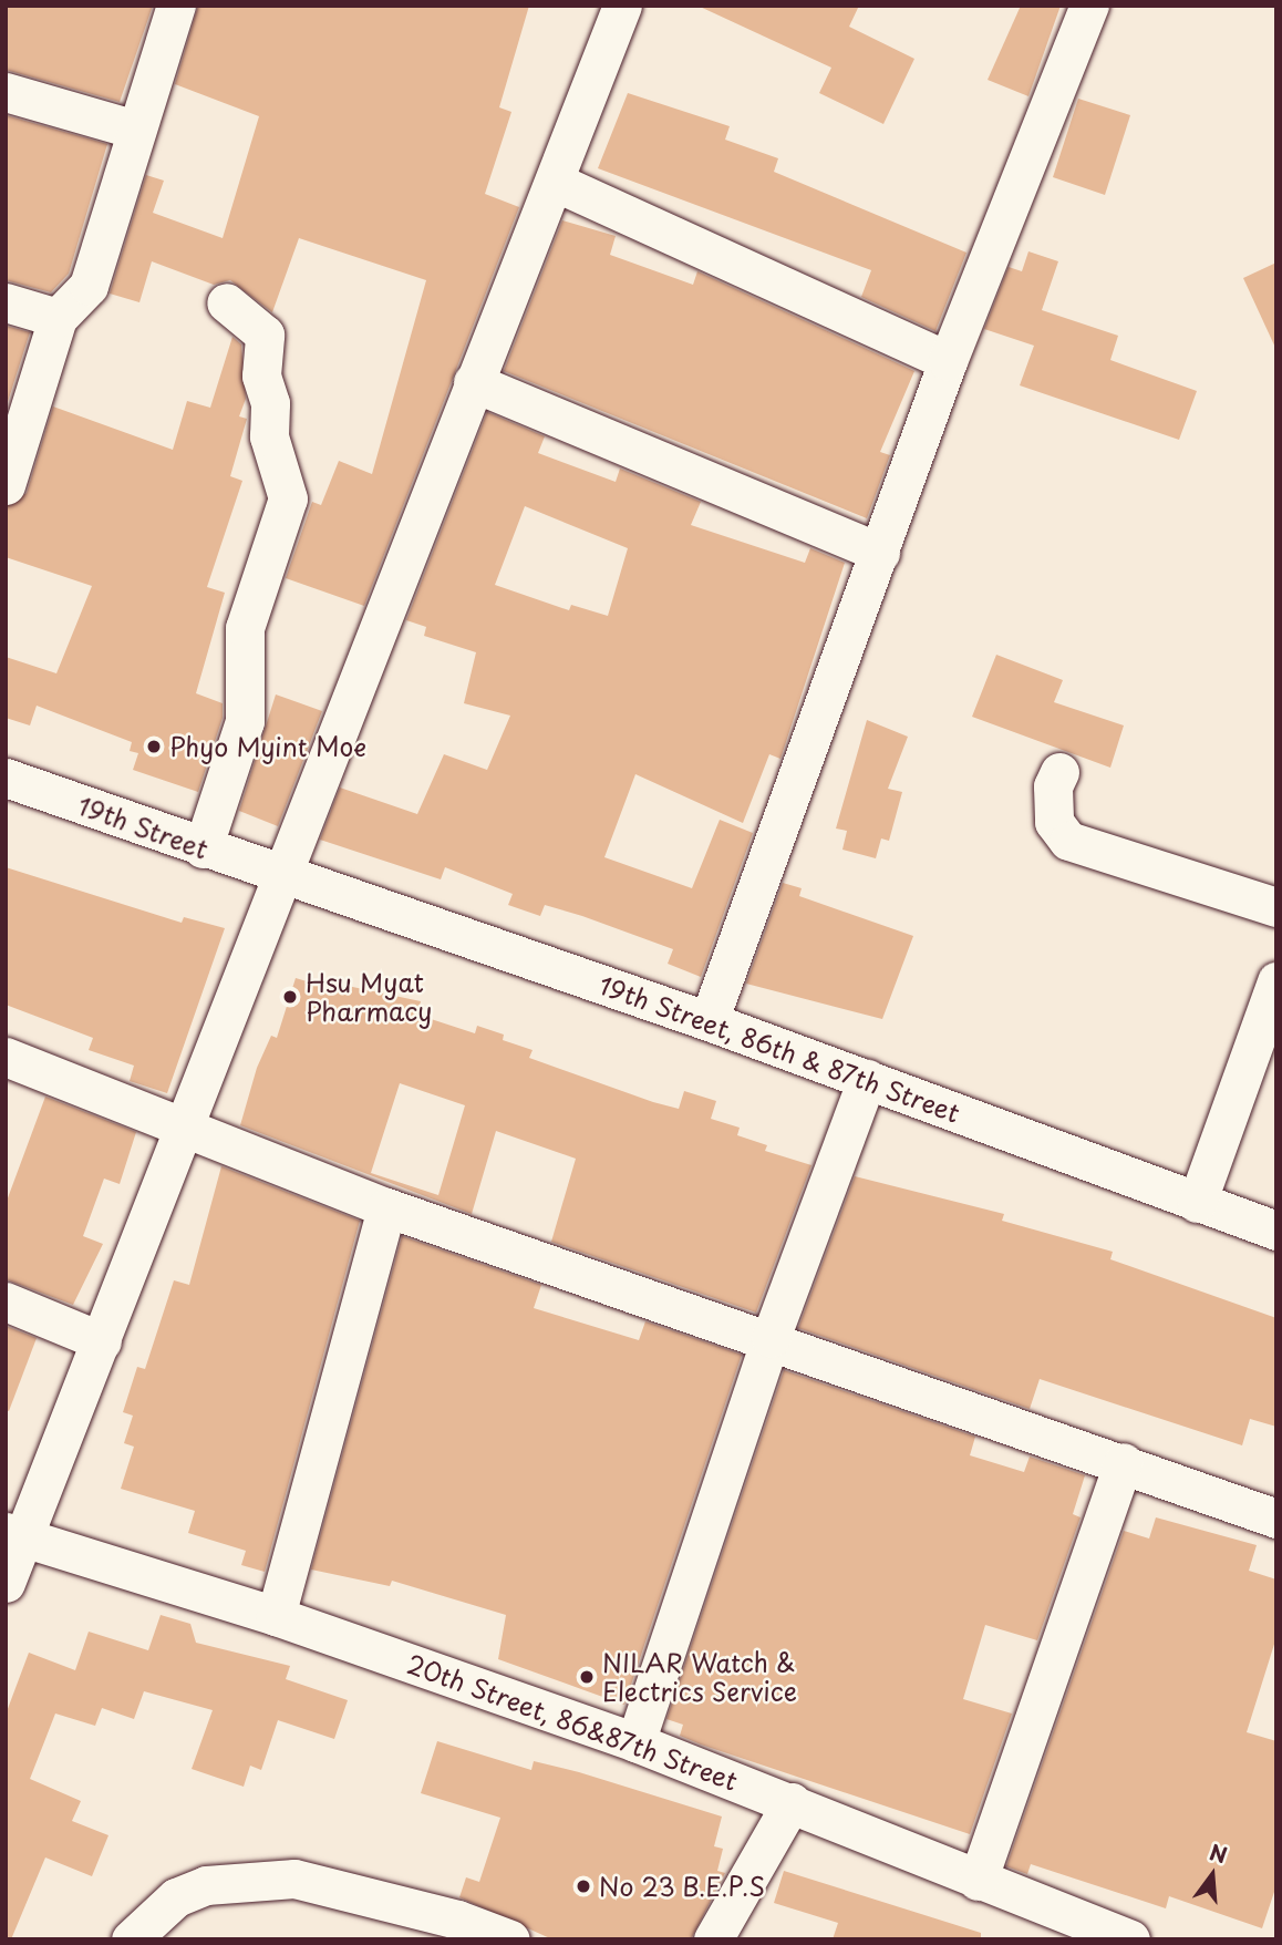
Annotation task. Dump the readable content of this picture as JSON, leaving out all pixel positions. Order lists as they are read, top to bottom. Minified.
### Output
{"streets":{"street":["19th Street","19th Street, 86th & 87th Street","20th Street, 86&87th Street"]},"crossings":[["19th Street","19th Street, 86th & 87th Street"]],"places":["Phyo Myint Moe","Hsu Myat Pharmacy","NILAR Watch & Electrics Service","No 23 B.E.P.S"],"north":"top"}
